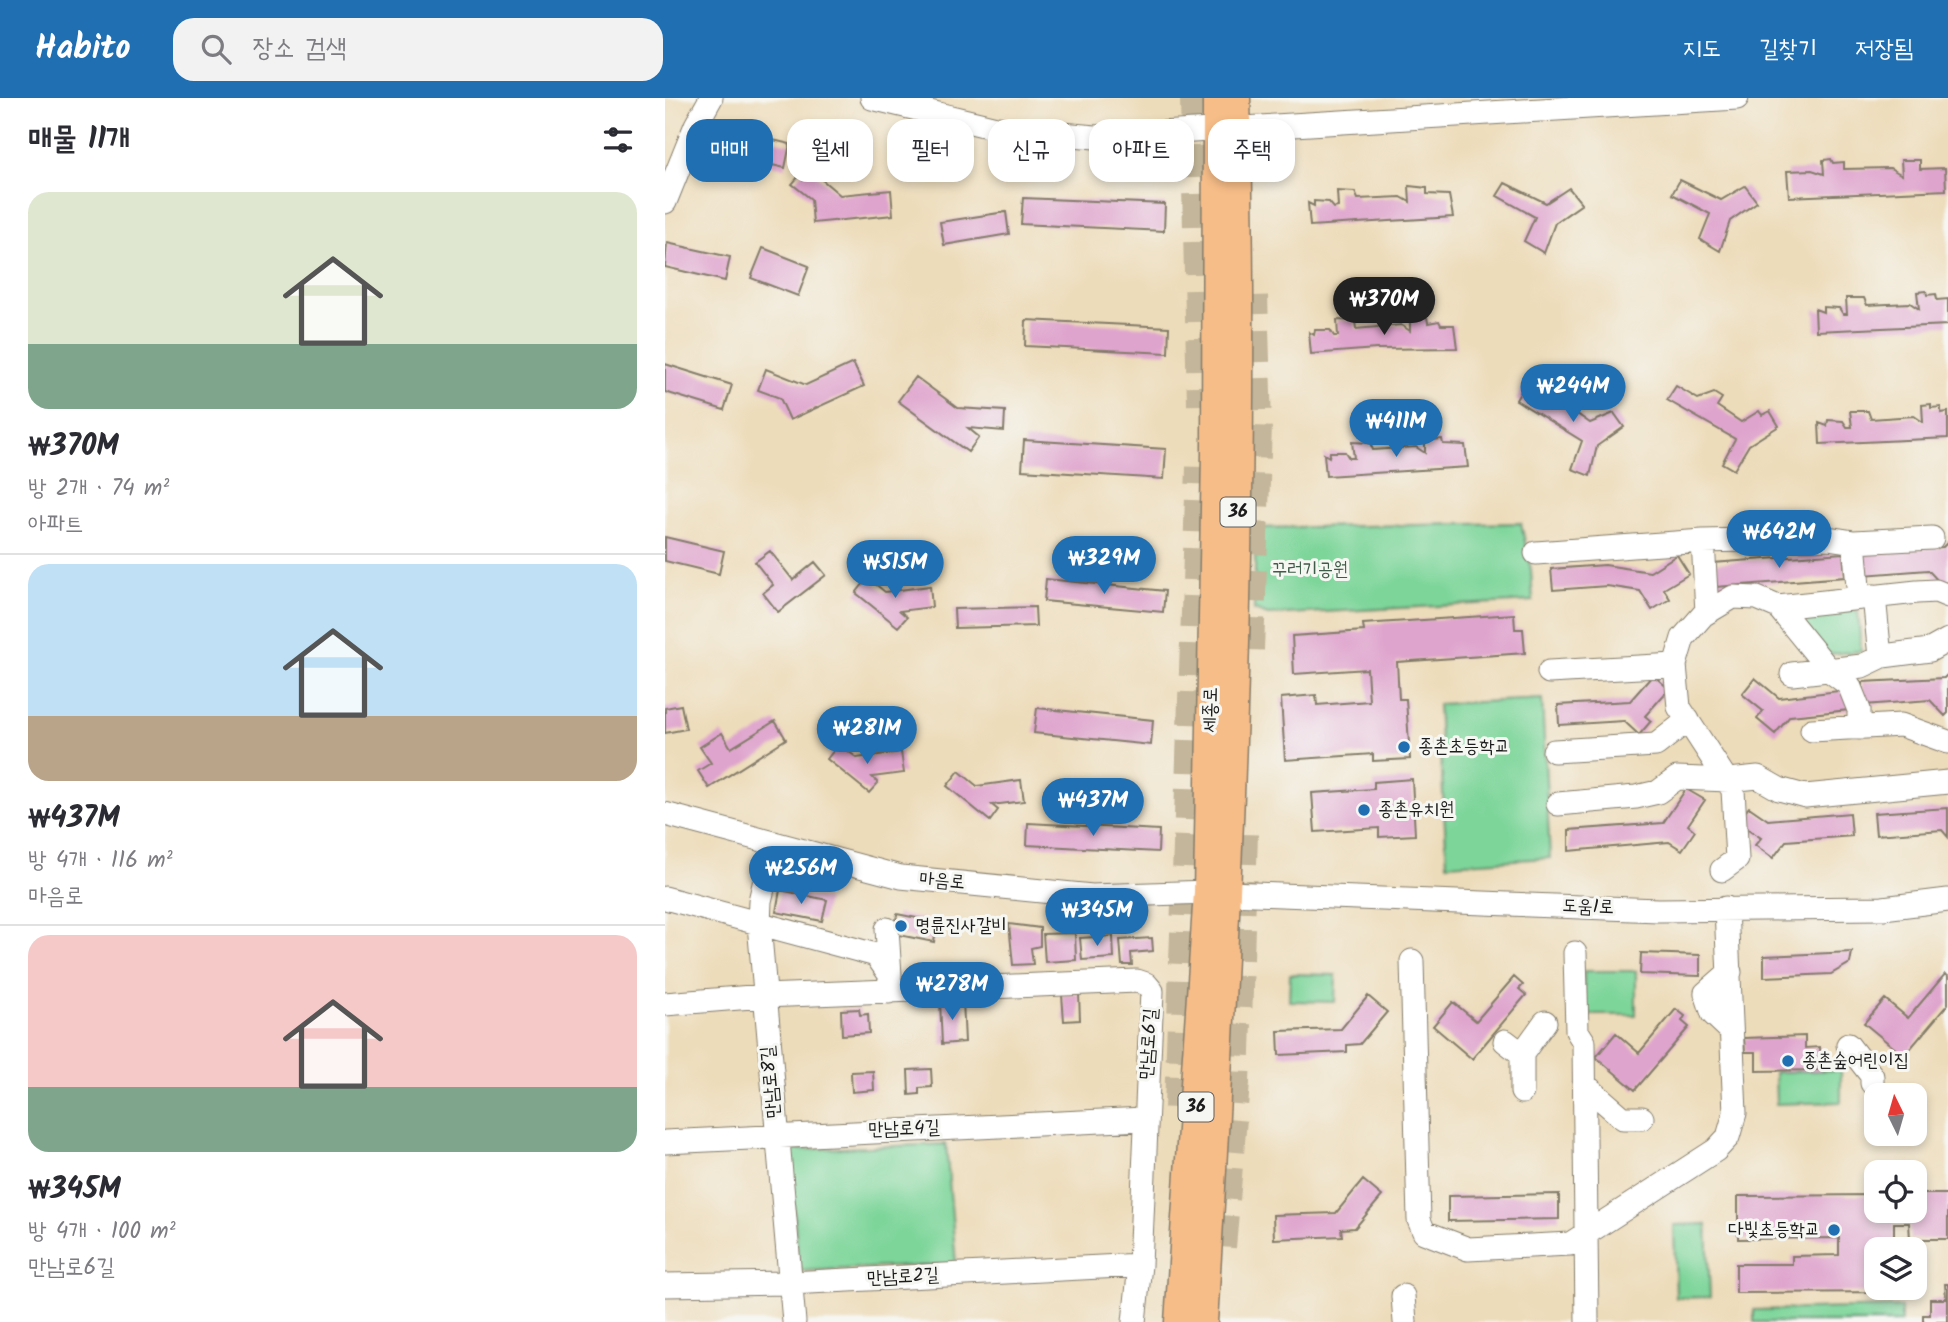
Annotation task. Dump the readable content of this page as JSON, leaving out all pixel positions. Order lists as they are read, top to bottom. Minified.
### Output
{"streets":{"main road":["36","세종로"],"street":["마음로","도움1로","만남로6길","만남로8길","만남로4길","만남로2길"]},"crossings":[["세종로","마음로"],["세종로","도움1로"],["마음로","도움1로"],["마음로","만남로8길"],["만남로6길","만남로8길"],["만남로6길","만남로4길"],["만남로6길","만남로2길"],["만남로8길","만남로4길"],["만남로8길","만남로2길"]],"parks":["꾸러기공원"],"places":["종촌초등학교","종촌유치원","명륜진사갈비","종촌숲어린이집","다빛초등학교"],"north":"top","page":{"header":"Habito","search":"장소 검색","nav":["지도","길찾기","저장됨"],"heading":"매물 11개","chip":["매매","월세","필터","신규","아파트","주택"],"list":[{"name":"₩370M","note":"방 2개 · 74 m² · 아파트"},{"name":"₩437M","note":"방 4개 · 116 m² · 마음로"},{"name":"₩345M","note":"방 4개 · 100 m² · 만남로6길"}],"price":["₩370M","₩244M","₩411M","₩642M","₩329M","₩515M","₩281M","₩437M","₩256M","₩345M","₩278M"]}}
